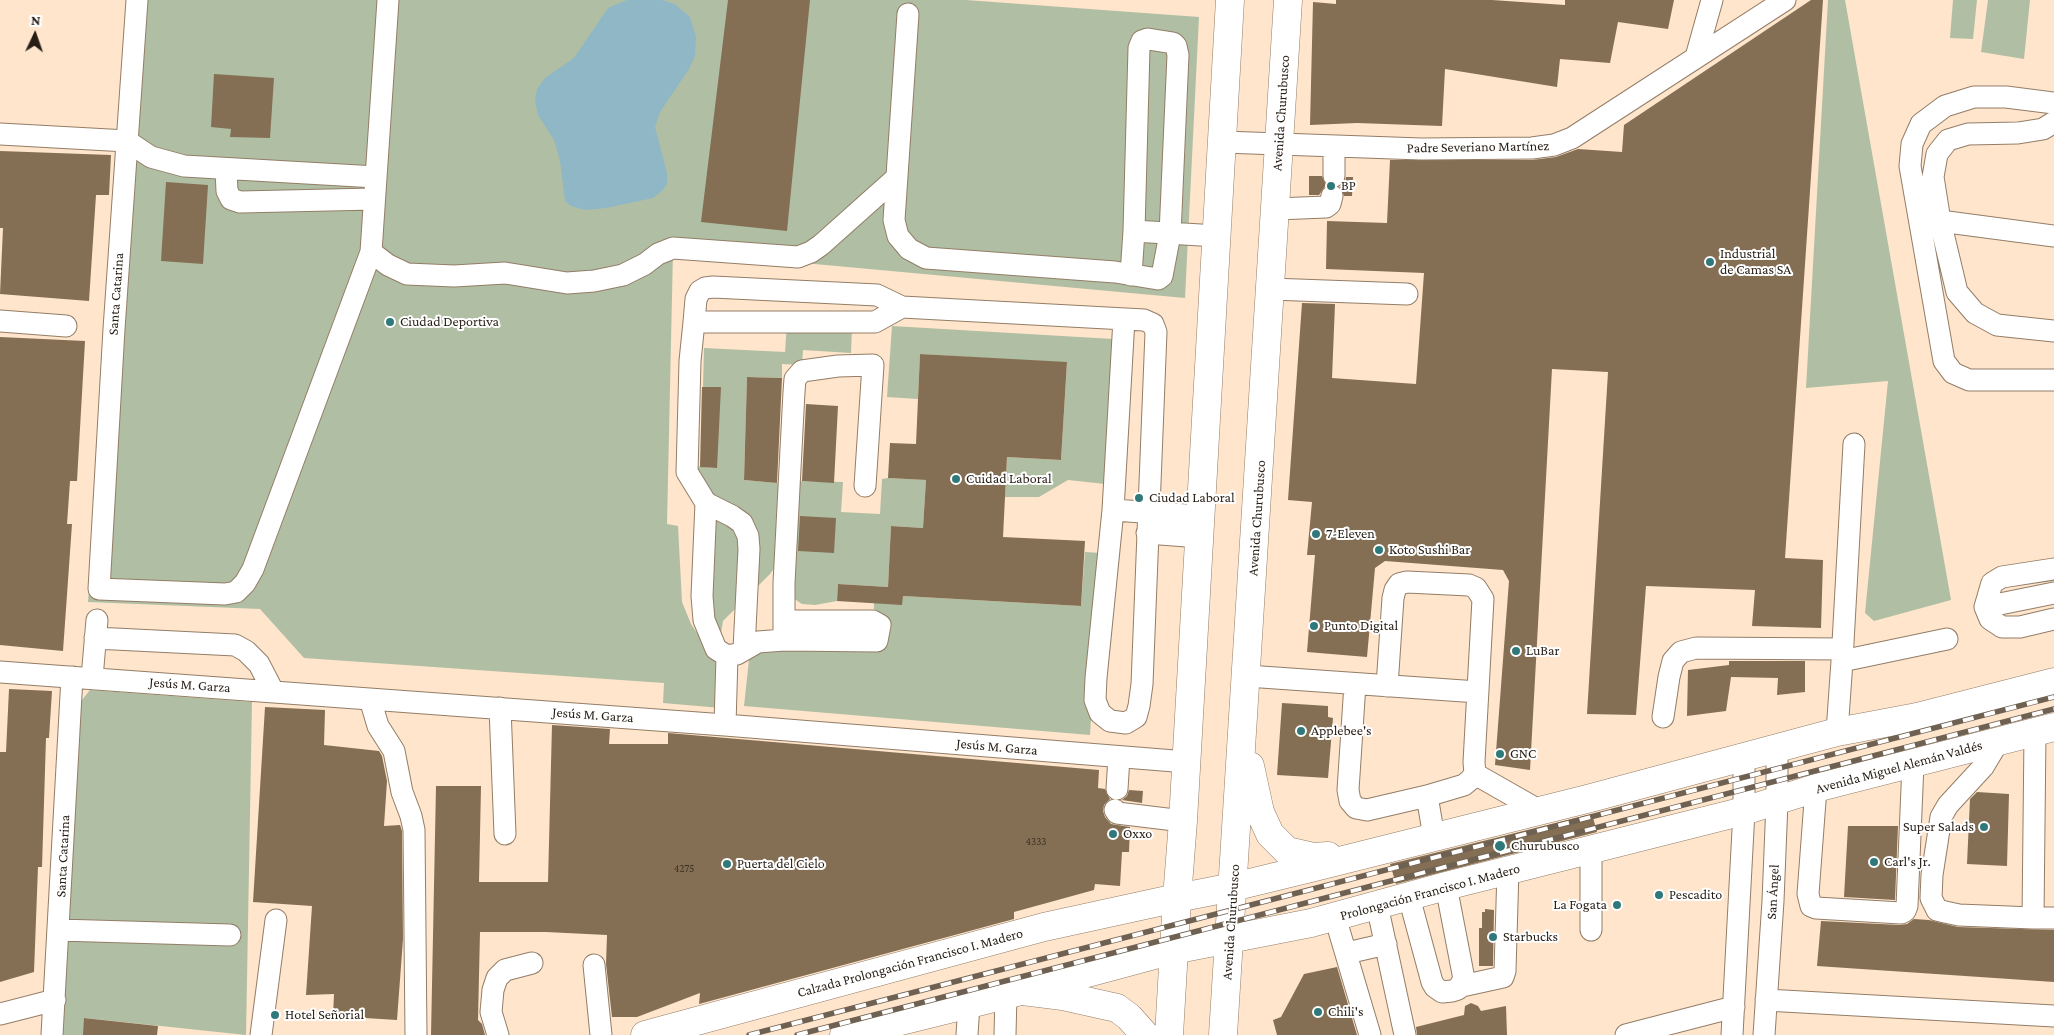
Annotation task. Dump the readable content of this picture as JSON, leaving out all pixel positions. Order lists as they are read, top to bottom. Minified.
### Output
{"streets":{"main road":["Avenida Churubusco","Avenida Miguel Alemán Valdés","Prolongación Francisco I. Madero","Calzada Prolongación Francisco I. Madero"],"street":["Padre Severiano Martínez","Santa Catarina","Jesús M. Garza","San Ángel"]},"crossings":[["Avenida Churubusco","Padre Severiano Martínez"],["Avenida Churubusco","Prolongación Francisco I. Madero"],["Santa Catarina","Jesús M. Garza"],["Avenida Miguel Alemán Valdés","Prolongación Francisco I. Madero"],["Avenida Miguel Alemán Valdés","San Ángel"]],"places":["BP","Industrial de Camas SA","Ciudad Deportiva","Cuidad Laboral","Ciudad Laboral","7-Eleven","Koto Sushi Bar","Punto Digital","LuBar","Applebee's","GNC","Super Salads","Oxxo","Churubusco","Carl's Jr.","Puerta del Cielo","Pescadito","La Fogata","Starbucks","Chili's","Hotel Señorial"],"house_numbers":["4333","4275"],"north":"top"}
